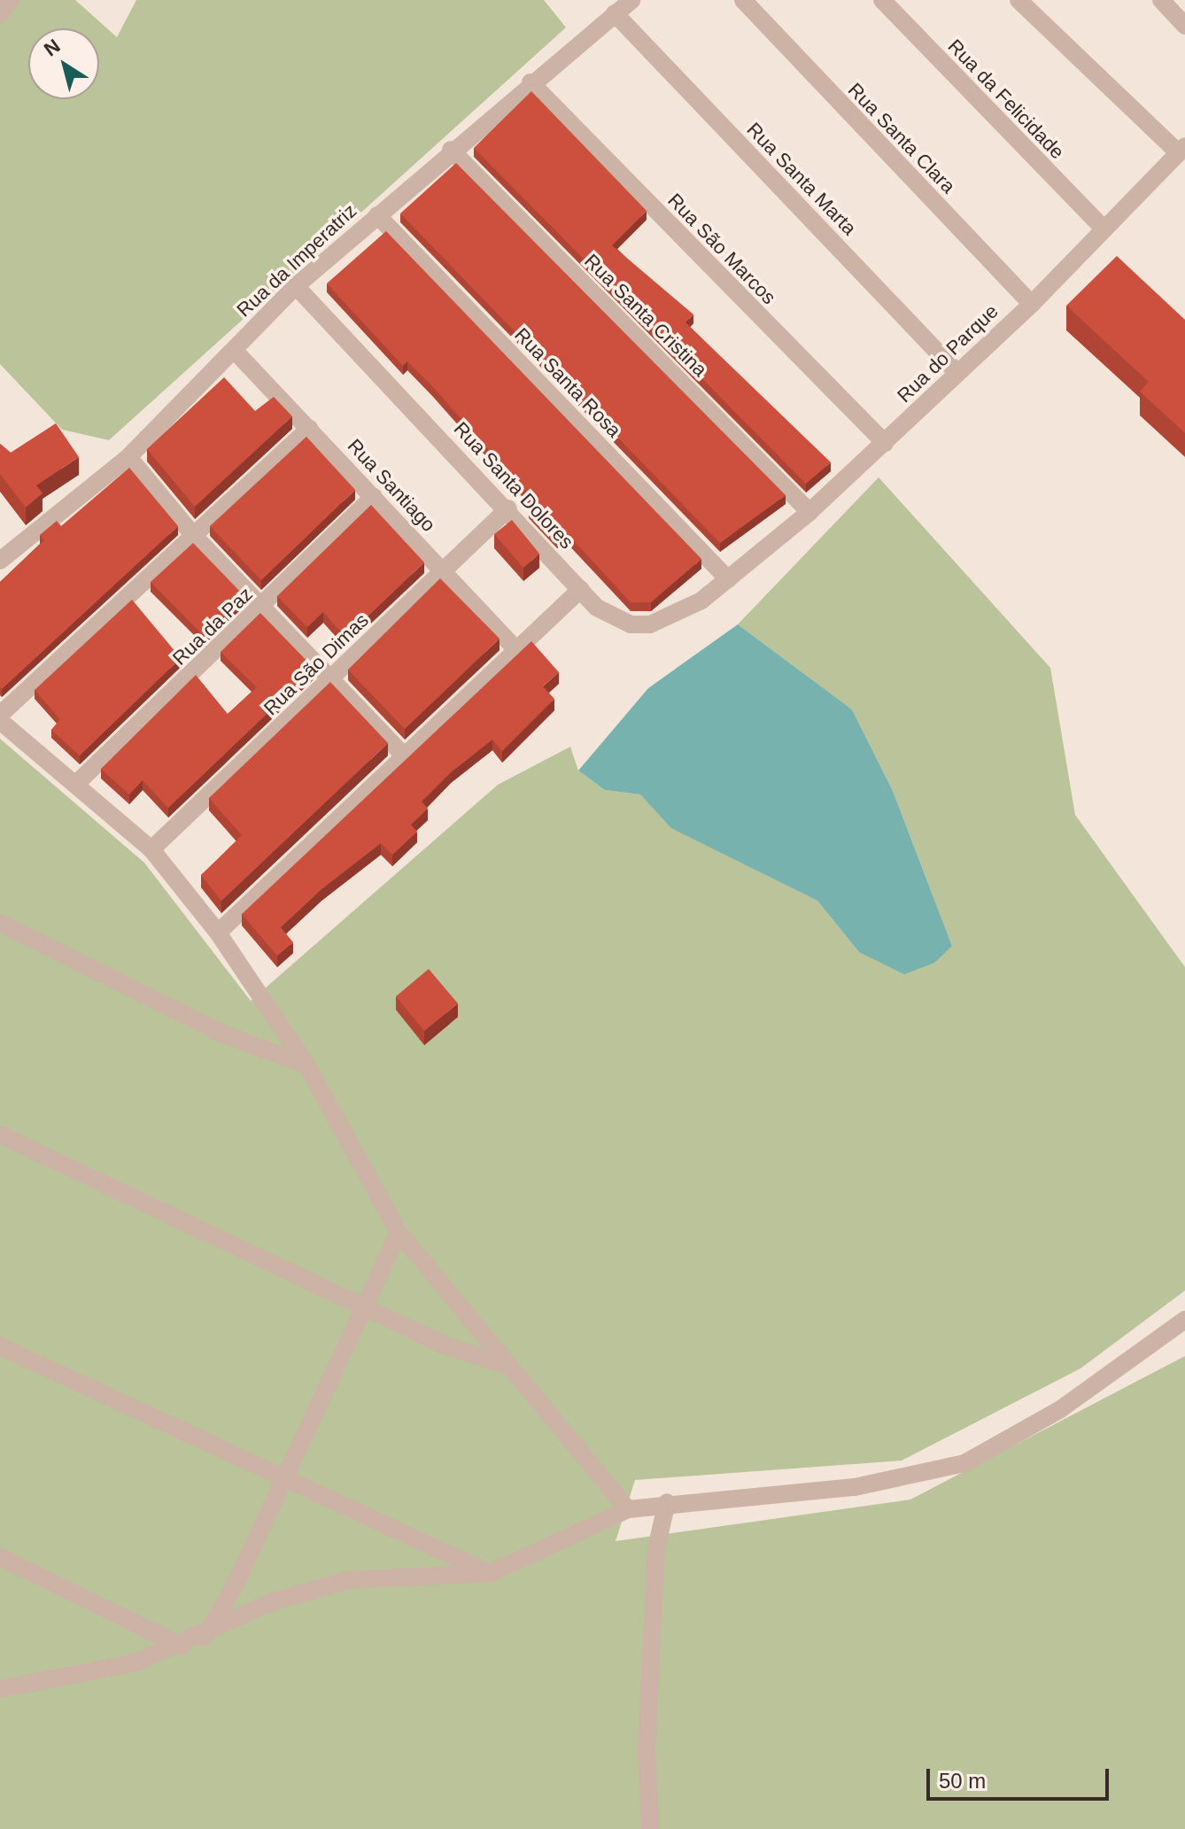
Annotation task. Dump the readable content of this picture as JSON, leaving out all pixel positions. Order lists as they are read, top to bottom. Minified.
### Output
{"streets":{"street":["Rua da Felicidade","Rua Santa Clara","Rua Santa Marta","Rua São Marcos","Rua da Imperatriz","Rua Santa Cristina","Rua do Parque","Rua Santa Rosa","Rua Santiago","Rua Santa Dolores","Rua da Paz","Rua São Dimas"]},"crossings":[["Rua da Felicidade","Rua do Parque"],["Rua Santa Clara","Rua do Parque"],["Rua Santa Marta","Rua da Imperatriz"],["Rua Santa Marta","Rua do Parque"],["Rua São Marcos","Rua da Imperatriz"],["Rua São Marcos","Rua do Parque"],["Rua da Imperatriz","Rua Santa Cristina"],["Rua da Imperatriz","Rua Santa Rosa"],["Rua da Imperatriz","Rua Santiago"],["Rua da Imperatriz","Rua Santa Dolores"],["Rua Santa Cristina","Rua do Parque"],["Rua do Parque","Rua Santa Rosa"],["Rua do Parque","Rua Santa Dolores"],["Rua Santa Rosa","Rua Santa Dolores"],["Rua Santiago","Rua da Paz"],["Rua Santiago","Rua São Dimas"],["Rua Santa Dolores","Rua São Dimas"]],"scale_bar":"50 m","north":"top left"}
